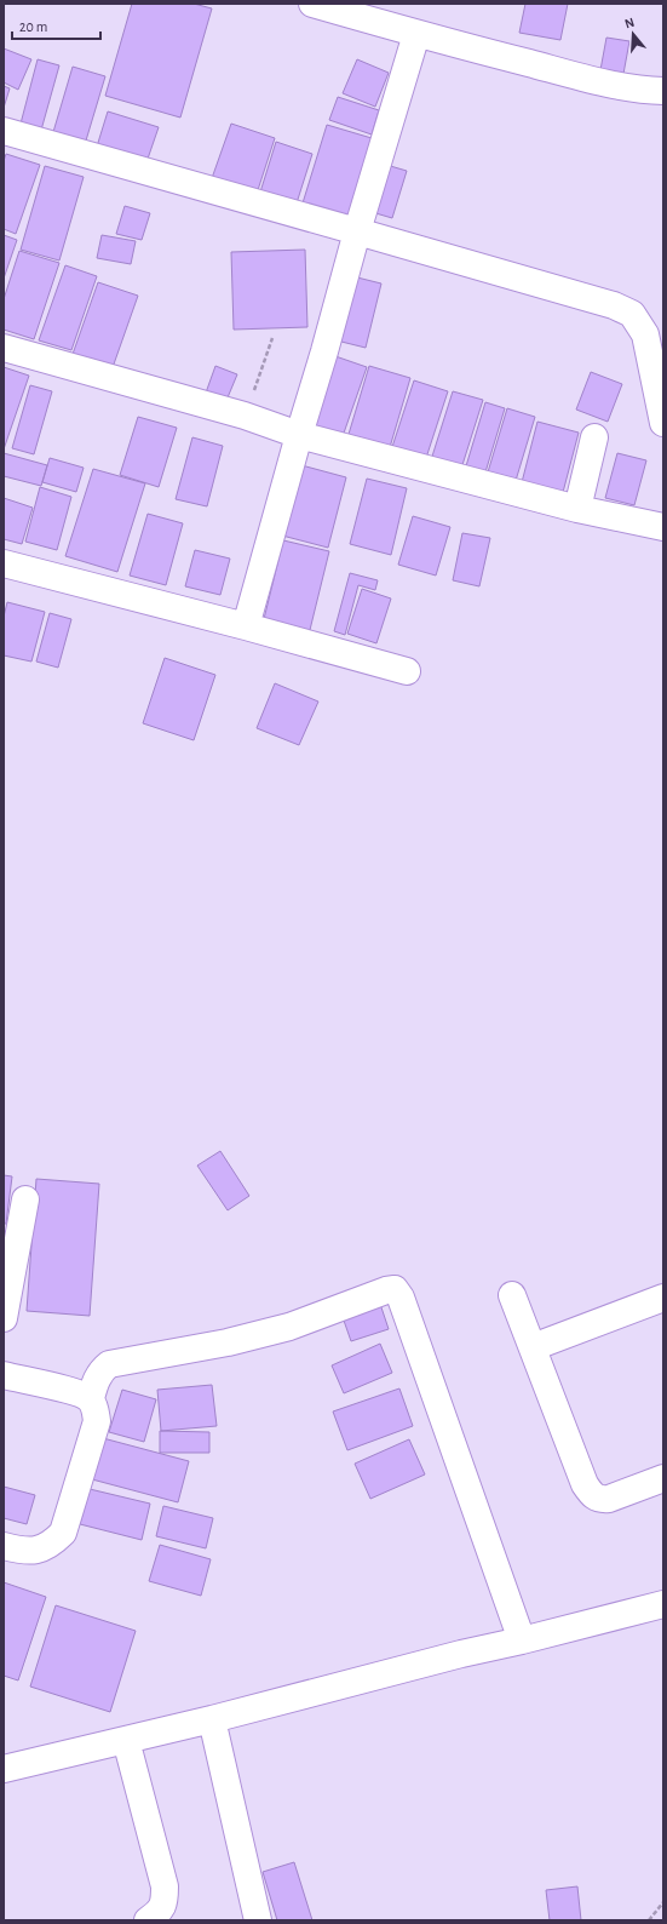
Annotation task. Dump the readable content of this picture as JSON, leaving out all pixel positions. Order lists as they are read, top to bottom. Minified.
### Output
{"scale_bar":"20 m","north":"top"}
